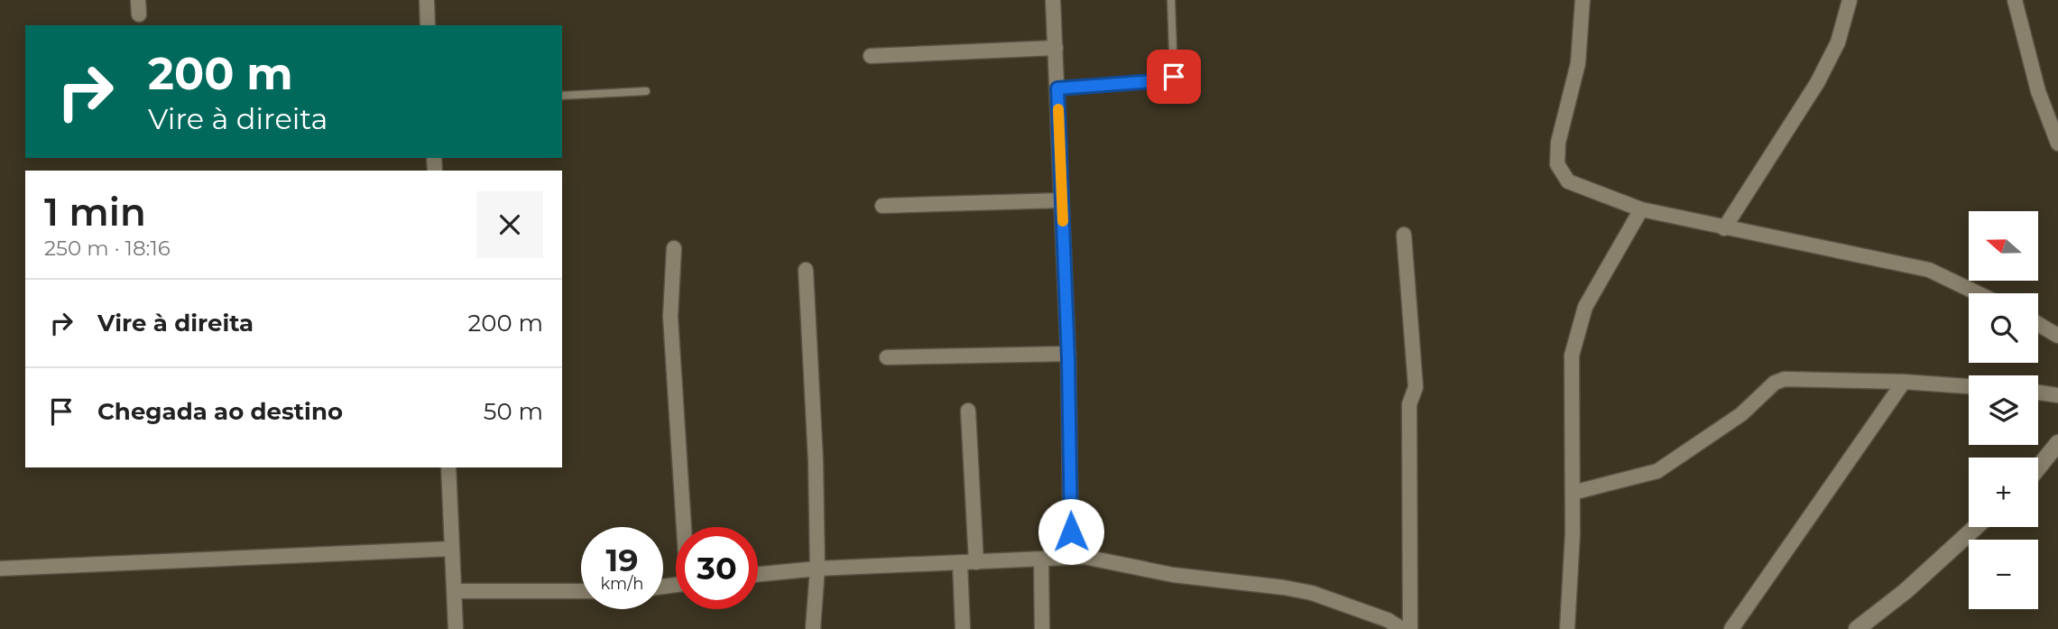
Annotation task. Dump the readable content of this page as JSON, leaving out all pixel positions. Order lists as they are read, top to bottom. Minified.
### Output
{"north":"left","page":{"turn":["200 m","Vire à direita"],"heading":["1 min","250 m · 18:16"],"map_buttons":["+","−"],"list":[{"name":"Vire à direita","value":"200 m"},{"name":"Chegada ao destino","value":"50 m"}],"speed":"19 km/h","limit":"30"}}
